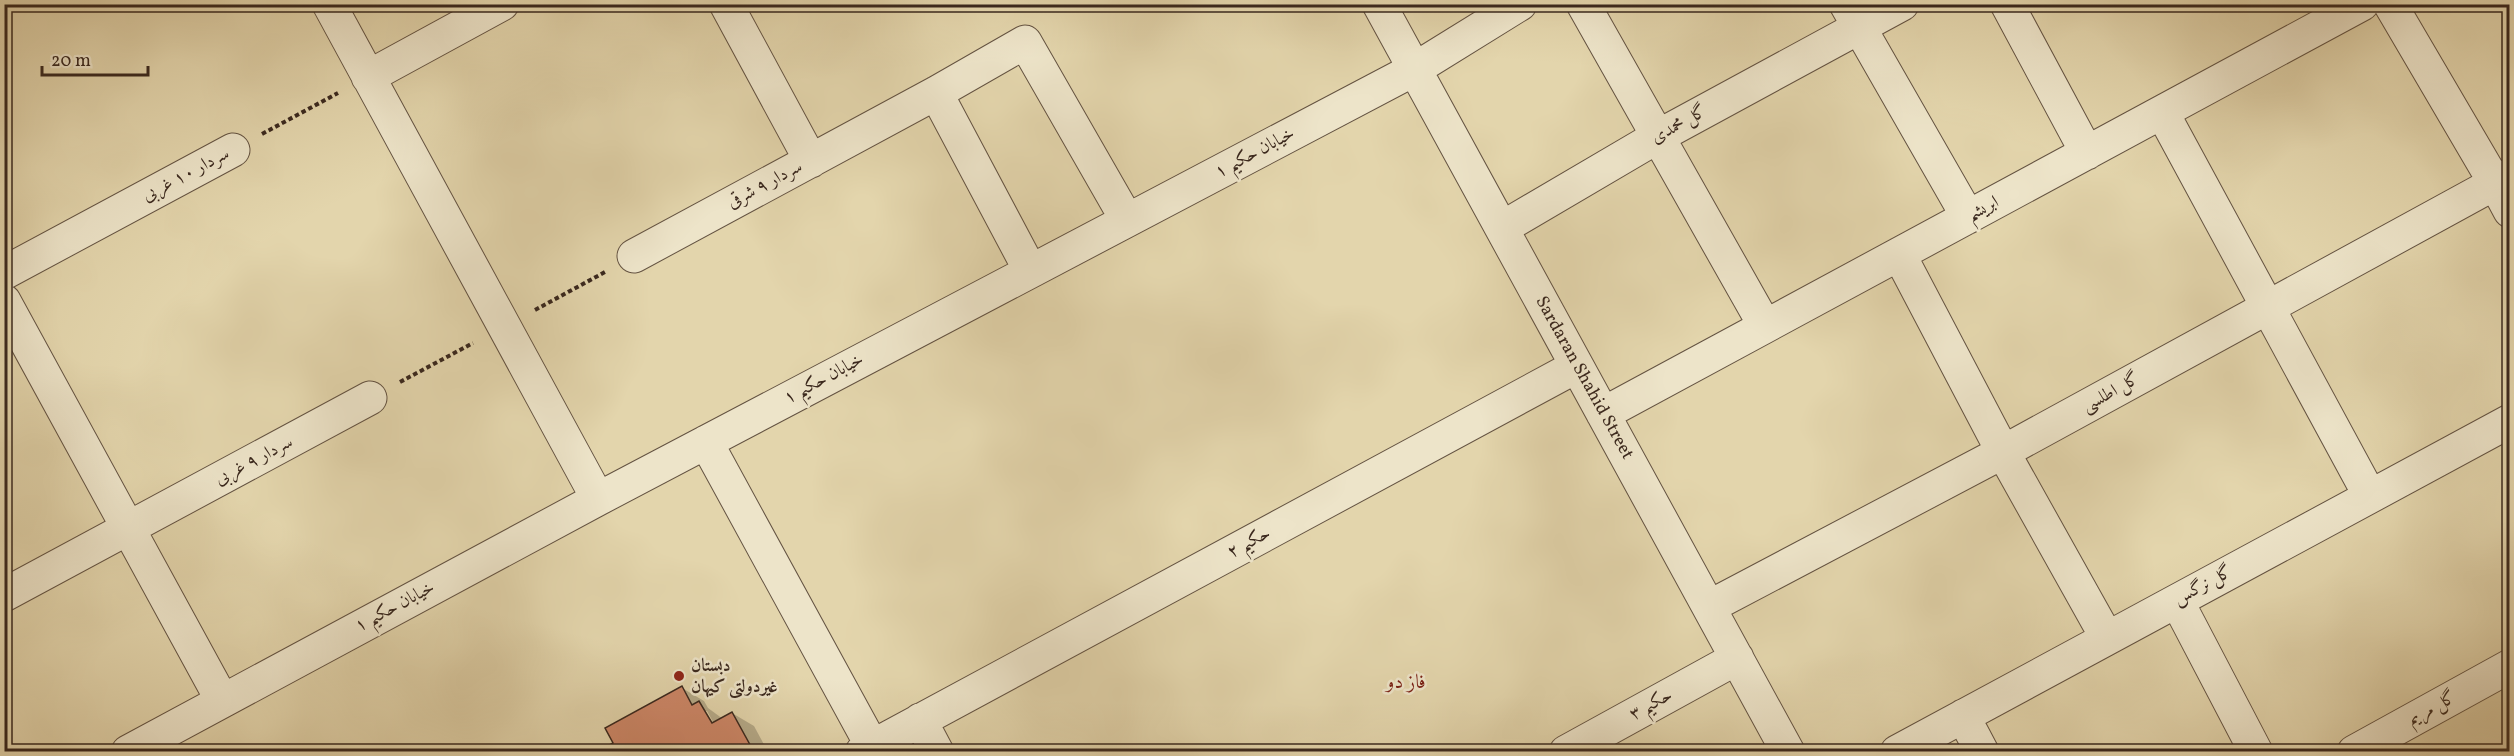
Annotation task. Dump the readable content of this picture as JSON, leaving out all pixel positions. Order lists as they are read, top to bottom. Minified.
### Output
{"streets":{"street":["گل محمدی","خیابان حکیم ۱","سردار ۱۰ غربی","سردار ۹ شرقی","ابریشم","Sardaran Shahid Street","گل اطلسی","سردار ۹ غربی","حکیم ۲","گل نرگس","حکیم ۳","گل مریم"]},"crossings":[["گل محمدی","Sardaran Shahid Street"],["خیابان حکیم ۱","سردار ۹ شرقی"],["خیابان حکیم ۱","Sardaran Shahid Street"],["ابریشم","Sardaran Shahid Street"],["Sardaran Shahid Street","گل اطلسی"],["Sardaran Shahid Street","حکیم ۲"],["Sardaran Shahid Street","حکیم ۳"]],"districts":["فاز دو"],"places":["دبستان غیردولتی کیهان"],"scale_bar":"20 m"}
